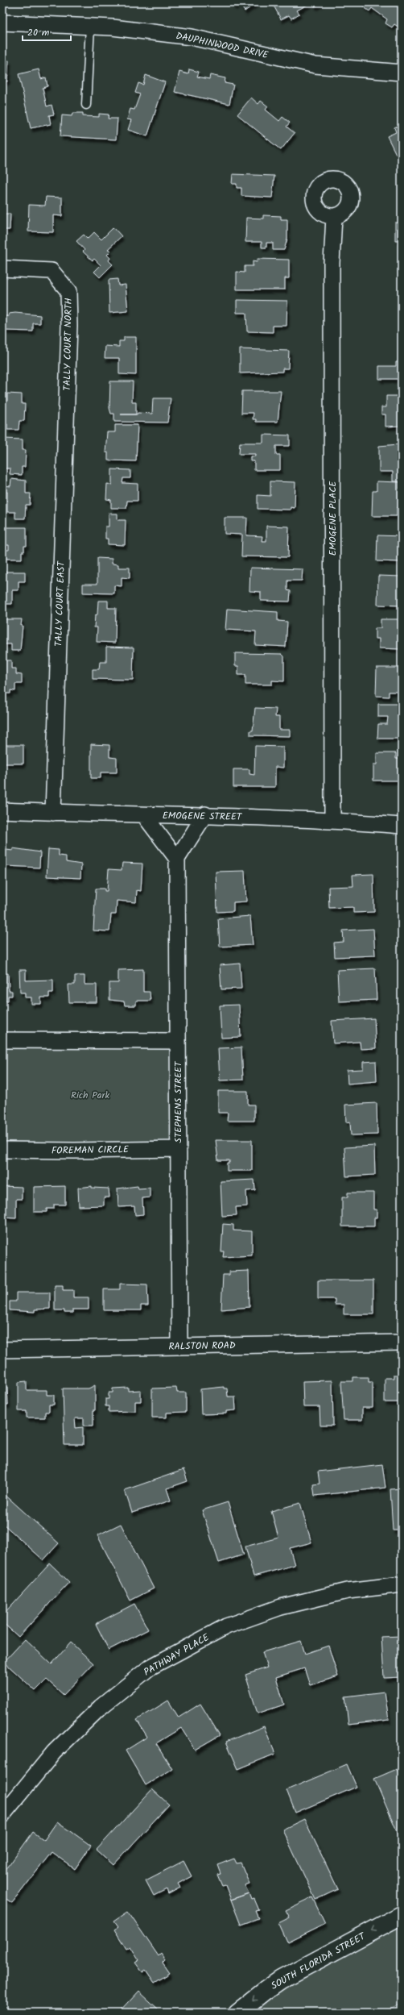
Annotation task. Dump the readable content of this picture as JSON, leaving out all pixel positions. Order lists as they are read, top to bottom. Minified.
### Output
{"streets":{"street":["DAUPHINWOOD DRIVE","TALLY COURT NORTH","EMOGENE PLACE","TALLY COURT EAST","EMOGENE STREET","STEPHENS STREET","FOREMAN CIRCLE","RALSTON ROAD","PATHWAY PLACE","SOUTH FLORIDA STREET"]},"crossings":[["TALLY COURT NORTH","TALLY COURT EAST"],["EMOGENE PLACE","EMOGENE STREET"],["TALLY COURT EAST","EMOGENE STREET"],["STEPHENS STREET","FOREMAN CIRCLE"],["STEPHENS STREET","RALSTON ROAD"]],"one_way":["SOUTH FLORIDA STREET"],"parks":["Rich Park"],"scale_bar":"20 m"}
